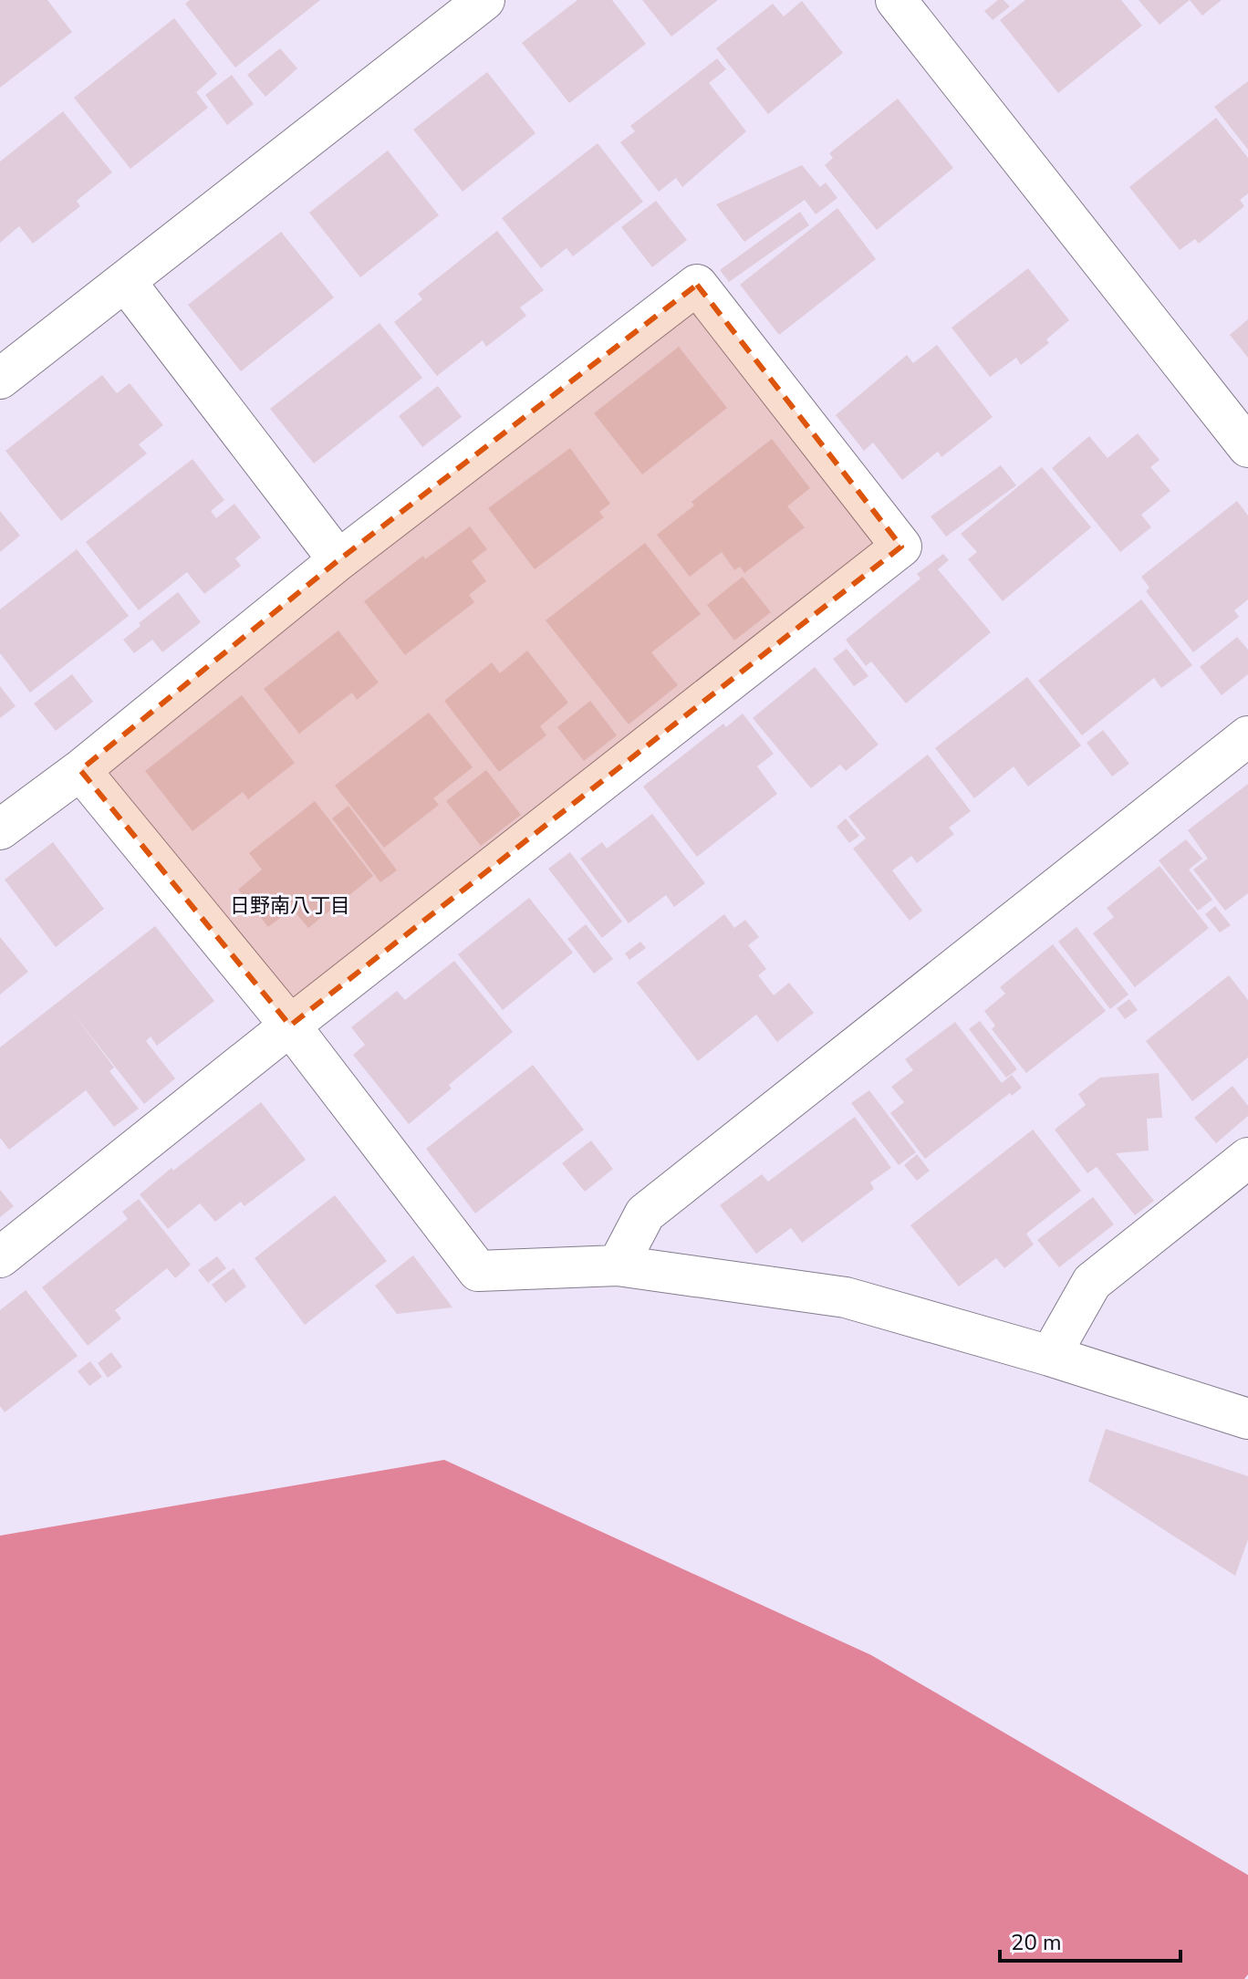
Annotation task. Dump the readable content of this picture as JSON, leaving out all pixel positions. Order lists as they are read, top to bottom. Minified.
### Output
{"districts":["日野南八丁目"],"scale_bar":"20 m"}
